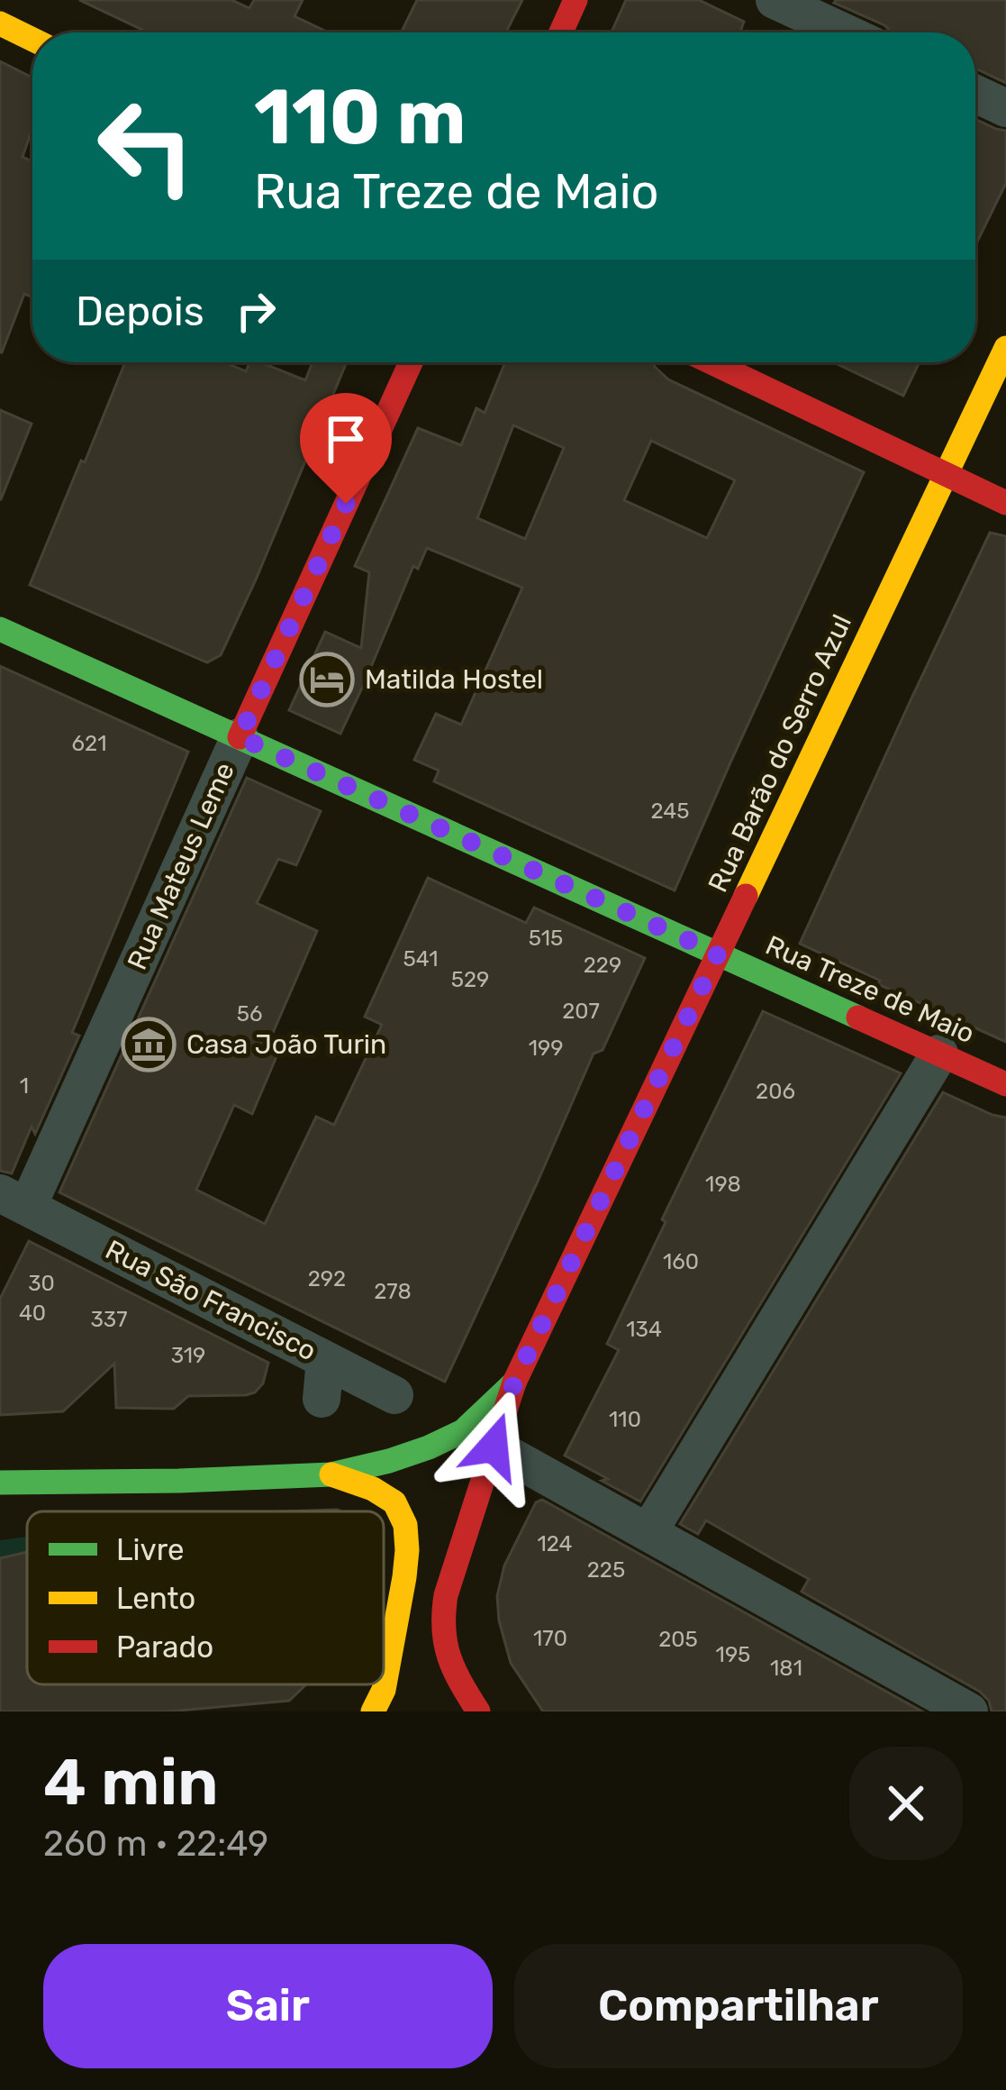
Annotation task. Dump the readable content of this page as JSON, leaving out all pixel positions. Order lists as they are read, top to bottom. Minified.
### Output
{"streets":{"main road":["Rua Barão do Serro Azul","Rua Mateus Leme","Rua Treze de Maio"],"street":["Rua São Francisco"]},"crossings":[["Rua Barão do Serro Azul","Rua Treze de Maio"],["Rua Mateus Leme","Rua Treze de Maio"],["Rua Mateus Leme","Rua São Francisco"]],"places":{"hotel":["Matilda Hostel"],"museum":["Casa João Turin"]},"house_numbers":["621","245","515","541","229","529","207","56","199","1","206","198","160","292","30","278","40","337","134","319","110","124","225","170","205","195","181"],"legend":["Livre","Lento","Parado"],"page":{"turn":["110 m","Rua Treze de Maio"],"then":"Depois","heading":["4 min","260 m · 22:49"],"buttons":["Sair","Compartilhar"]}}
